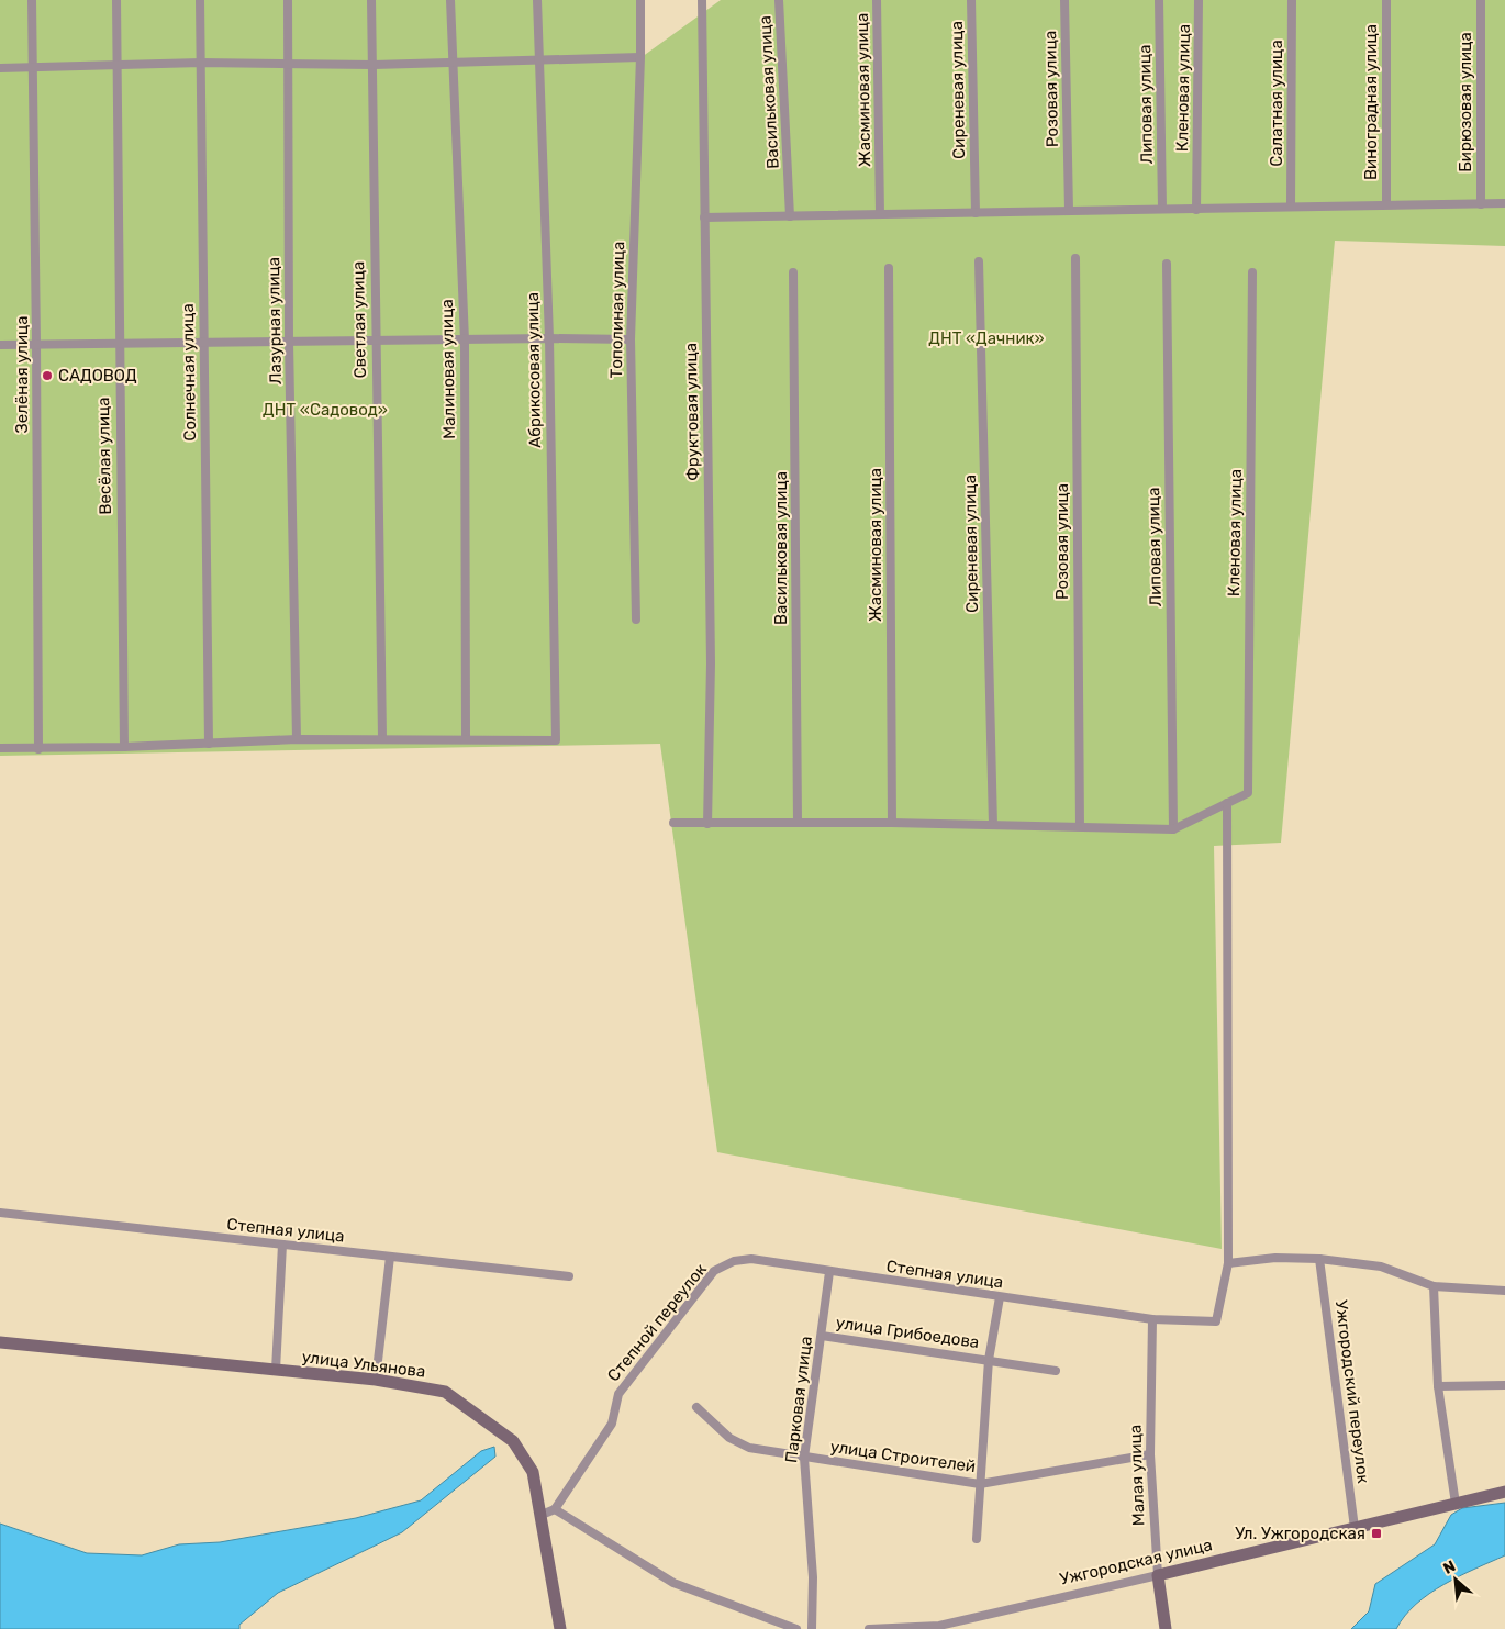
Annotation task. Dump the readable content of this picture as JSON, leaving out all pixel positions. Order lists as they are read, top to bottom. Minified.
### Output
{"streets":{"street":["Кленовая улица","Розовая улица","Жасминовая улица","Сиреневая улица","Васильковая улица","Виноградная улица","Бирюзовая улица","Салатная улица","Липовая улица","Тополиная улица","Светлая улица","Лазурная улица","Малиновая улица","Абрикосовая улица","Солнечная улица","Зелёная улица","Фруктовая улица","Весёлая улица","Степная улица","Степной переулок","улица Грибоедова","улица Ульянова","Ужгородский переулок","Парковая улица","улица Строителей","Малая улица","Ужгородская улица"]},"crossings":[["Малиновая улица","Абрикосовая улица"],["Степная улица","Степной переулок"],["Степная улица","улица Грибоедова"],["Степная улица","Парковая улица"],["Степная улица","Малая улица"],["улица Грибоедова","Парковая улица"],["улица Грибоедова","улица Строителей"],["Ужгородский переулок","Ужгородская улица"],["Парковая улица","улица Строителей"],["улица Строителей","Малая улица"],["Малая улица","Ужгородская улица"]],"parks":["ДНТ «Дачник»","ДНТ «Садовод»"],"places":{"other":["САДОВОД"],"transit":["Ул. Ужгородская"]},"north":"top left"}
